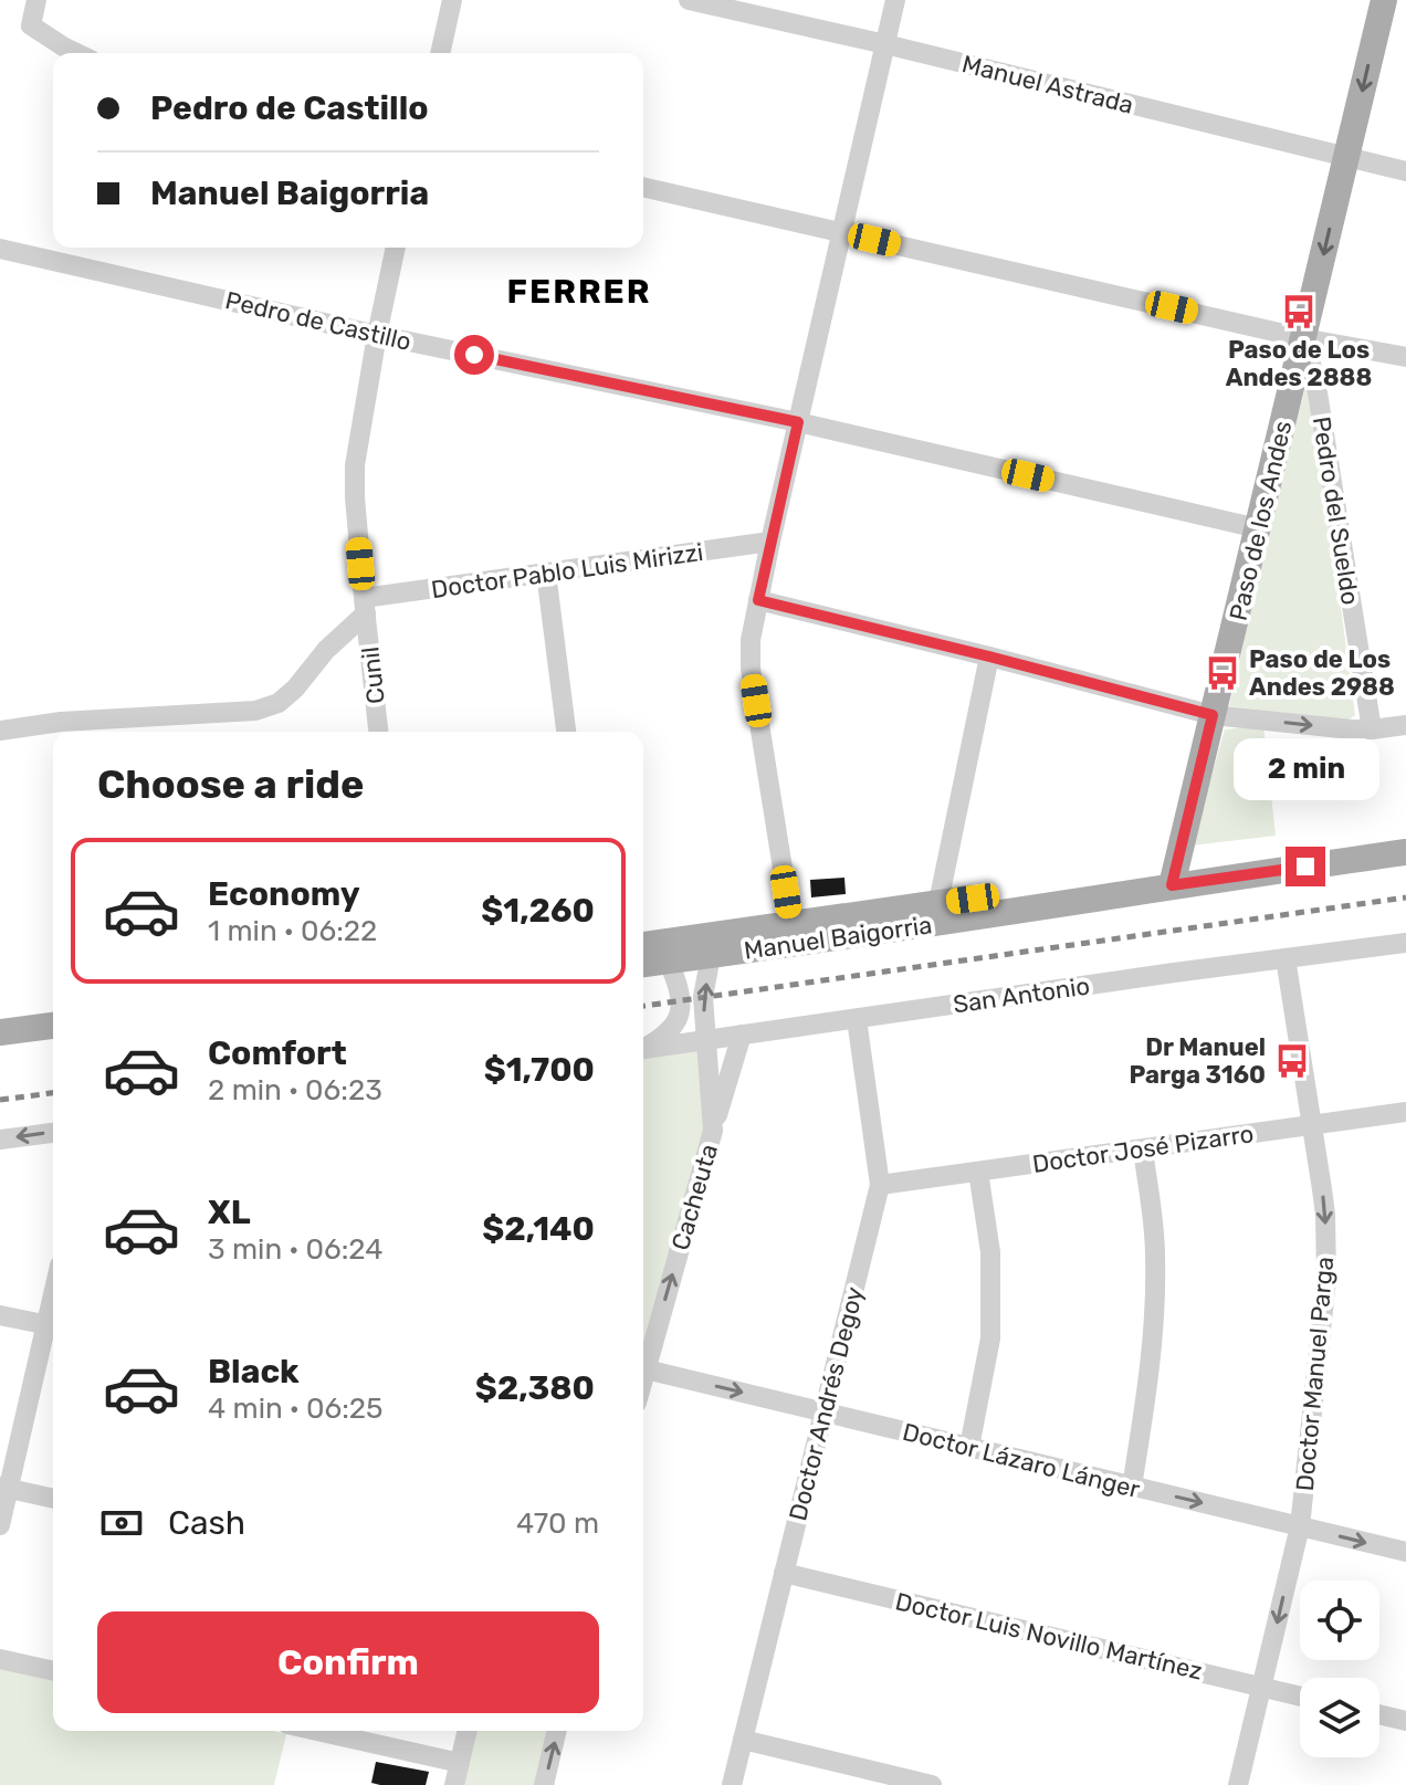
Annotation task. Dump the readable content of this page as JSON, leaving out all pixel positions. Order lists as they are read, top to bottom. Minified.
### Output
{"streets":{"main road":["Paso de los Andes","Manuel Baigorria"],"street":["Manuel Astrada","Pedro de Castillo","Pedro del Sueldo","Doctor Pablo Luis Mirizzi","Cunil","San Antonio","Doctor José Pizarro","Cacheuta","Doctor Manuel Parga","Doctor Andrés Degoy","Doctor Lázaro Lánger","Doctor Luis Novillo Martínez"]},"crossings":[["Manuel Astrada","Paso de los Andes"],["Pedro de Castillo","Paso de los Andes"],["Pedro de Castillo","Cunil"],["Pedro del Sueldo","Paso de los Andes"],["Paso de los Andes","Manuel Baigorria"],["Doctor Pablo Luis Mirizzi","Cunil"],["Manuel Baigorria","Cacheuta"],["San Antonio","Cacheuta"],["San Antonio","Doctor Manuel Parga"],["San Antonio","Doctor Andrés Degoy"],["Doctor José Pizarro","Doctor Manuel Parga"],["Doctor José Pizarro","Doctor Andrés Degoy"],["Doctor Manuel Parga","Doctor Lázaro Lánger"],["Doctor Manuel Parga","Doctor Luis Novillo Martínez"],["Doctor Andrés Degoy","Doctor Lázaro Lánger"],["Doctor Andrés Degoy","Doctor Luis Novillo Martínez"]],"one_way":["Paso de los Andes","Cacheuta","Doctor Lázaro Lánger"],"districts":["FERRER"],"places":{"bus stop":["Paso de Los Andes 2888","Paso de Los Andes 2988","Dr Manuel Parga 3160"]},"page":{"banner":["Pedro de Castillo","Manuel Baigorria"],"heading":"Choose a ride","bubble":"2 min","list":[{"name":"Economy","note":"1 min · 06:22","value":"$1,260"},{"name":"Comfort","note":"2 min · 06:23","value":"$1,700"},{"name":"XL","note":"3 min · 06:24","value":"$2,140"},{"name":"Black","note":"4 min · 06:25","value":"$2,380"}],"pay":["Cash","470 m"],"buttons":"Confirm"}}
